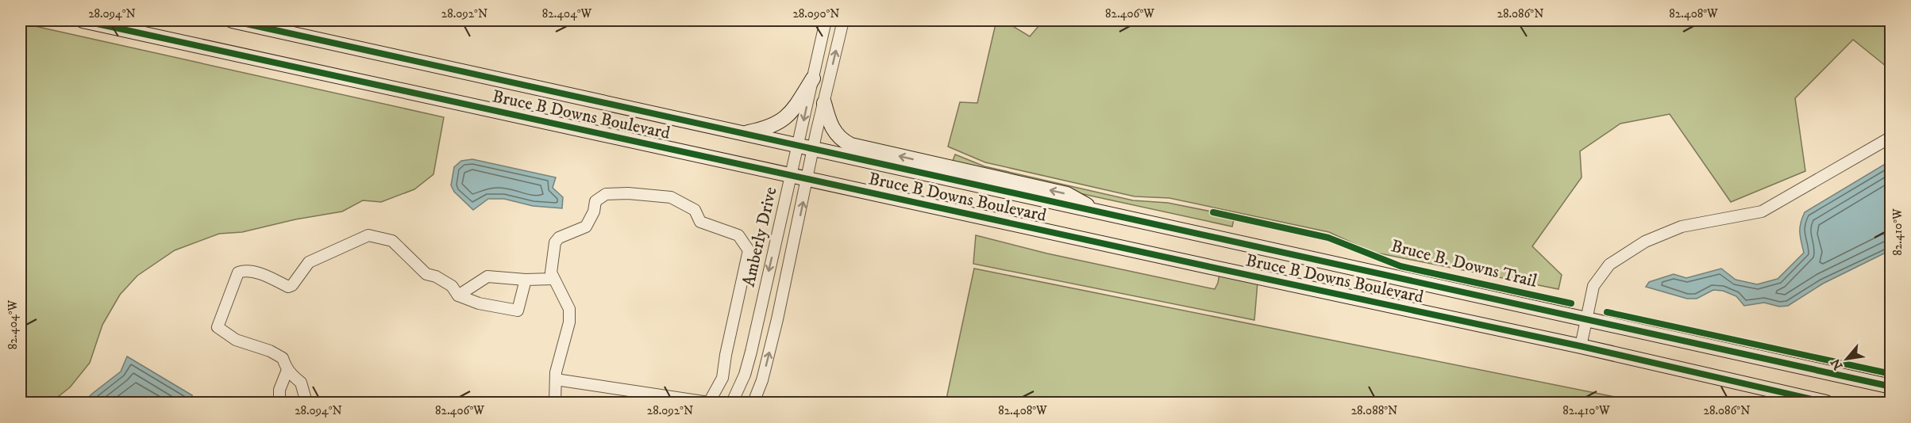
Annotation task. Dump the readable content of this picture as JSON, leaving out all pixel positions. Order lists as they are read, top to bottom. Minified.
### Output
{"streets":{"main road":["Bruce B Downs Boulevard"],"street":["Amberly Drive"],"cycle path":["Bruce B. Downs Trail"]},"crossings":[["Bruce B Downs Boulevard","Amberly Drive"]],"north":"bottom left","coordinates":["28.094°N","28.092°N","82.404°W","28.090°N","82.406°W","28.086°N","82.408°W","82.410°W","28.088°N"]}
